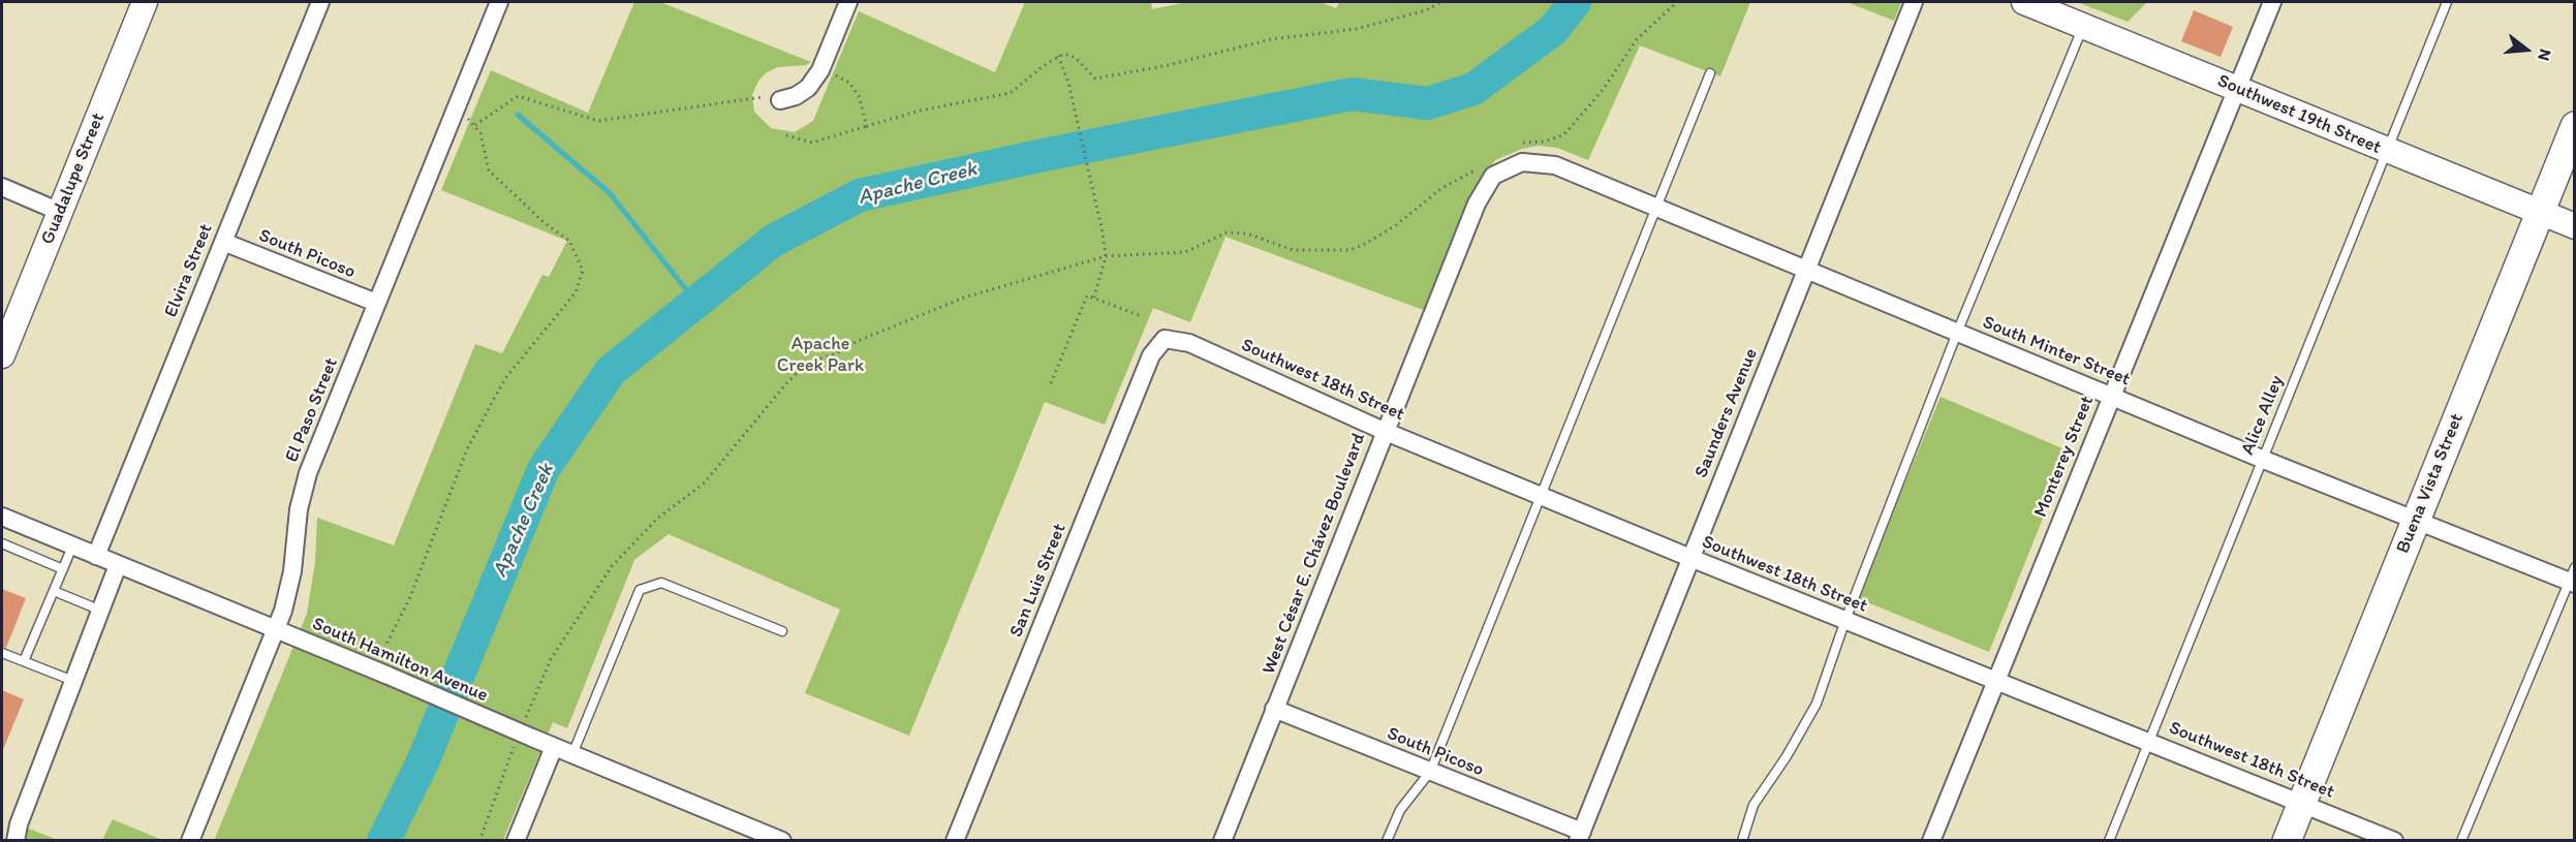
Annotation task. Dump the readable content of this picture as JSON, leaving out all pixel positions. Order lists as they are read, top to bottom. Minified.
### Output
{"streets":{"main road":["Buena Vista Street"],"street":["Southwest 19th Street","Guadalupe Street","South Picoso","Elvira Street","South Minter Street","Southwest 18th Street","El Paso Street","Saunders Avenue","Monterey Street","West César E. Chávez Boulevard","San Luis Street","South Hamilton Avenue"],"lane":["Alice Alley"]},"crossings":[["Southwest 19th Street","Alice Alley"],["Southwest 19th Street","Monterey Street"],["Southwest 19th Street","Buena Vista Street"],["South Picoso","Elvira Street"],["South Picoso","El Paso Street"],["South Picoso","Saunders Avenue"],["South Picoso","West César E. Chávez Boulevard"],["Elvira Street","South Hamilton Avenue"],["South Minter Street","Saunders Avenue"],["South Minter Street","Alice Alley"],["South Minter Street","Monterey Street"],["South Minter Street","Buena Vista Street"],["South Minter Street","West César E. Chávez Boulevard"],["Southwest 18th Street","Saunders Avenue"],["Southwest 18th Street","Alice Alley"],["Southwest 18th Street","Monterey Street"],["Southwest 18th Street","Buena Vista Street"],["Southwest 18th Street","West César E. Chávez Boulevard"],["Southwest 18th Street","San Luis Street"],["El Paso Street","South Hamilton Avenue"]],"water":["Apache Creek"],"parks":["Apache Creek Park"],"north":"right"}
